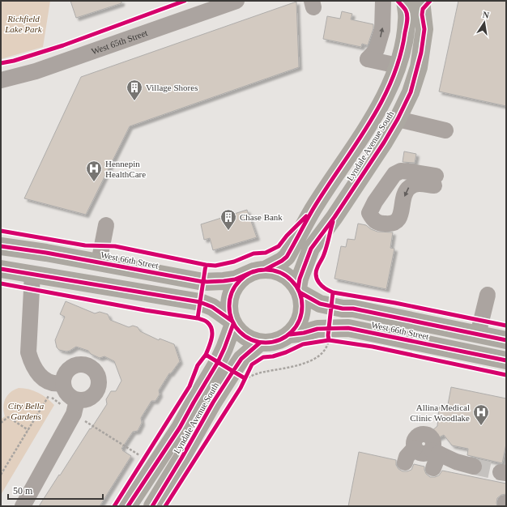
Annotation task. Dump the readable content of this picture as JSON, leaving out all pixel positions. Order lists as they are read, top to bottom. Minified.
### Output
{"streets":{"main road":["Lyndale Avenue South","West 66th Street"],"street":["West 65th Street"]},"crossings":[["Lyndale Avenue South","West 66th Street"]],"parks":["Richfield Lake Park","City Bella Gardens"],"places":{"building":["Village Shores","Chase Bank"],"hospital":["Hennepin HealthCare","Allina Medical Clinic Woodlake"]},"scale_bar":"50 m","north":"top"}
